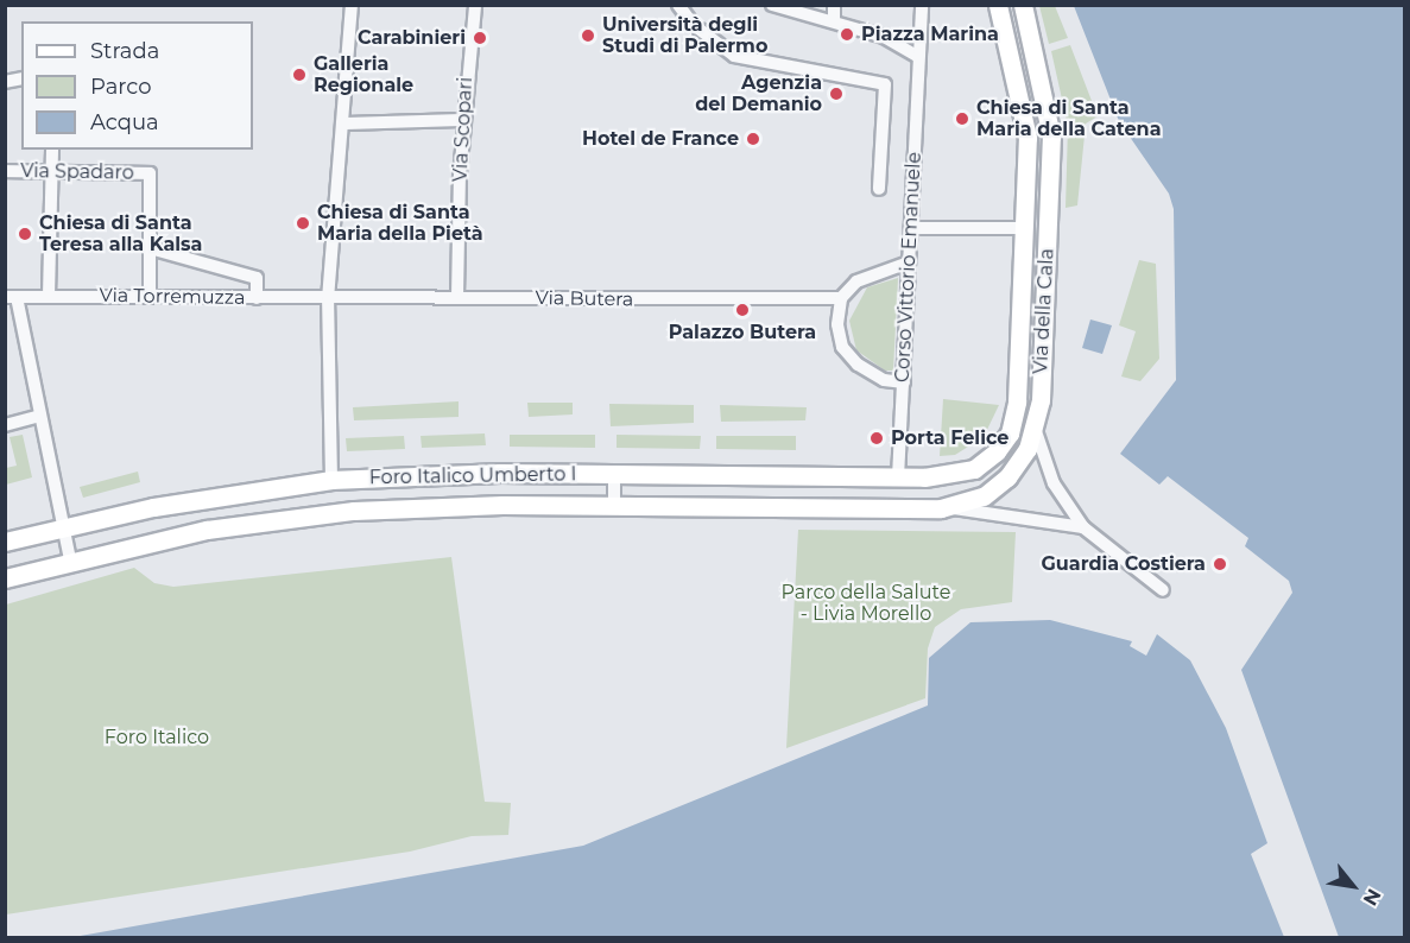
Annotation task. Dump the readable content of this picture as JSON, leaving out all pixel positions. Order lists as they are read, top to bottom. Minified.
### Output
{"streets":{"main road":["Via della Cala","Foro Italico Umberto I"],"street":["Via Scopari","Via Spadaro","Corso Vittorio Emanuele","Via Torremuzza","Via Butera"]},"crossings":[["Via Scopari","Via Butera"],["Corso Vittorio Emanuele","Via della Cala"],["Corso Vittorio Emanuele","Foro Italico Umberto I"],["Via Torremuzza","Via Butera"],["Via della Cala","Foro Italico Umberto I"]],"parks":["Parco della Salute - Livia Morello","Foro Italico"],"places":["Piazza Marina","Università degli Studi di Palermo","Carabinieri","Galleria Regionale","Agenzia del Demanio","Chiesa di Santa Maria della Catena","Hotel de France","Chiesa di Santa Maria della Pietà","Chiesa di Santa Teresa alla Kalsa","Palazzo Butera","Porta Felice","Guardia Costiera"],"legend":["Strada","Parco","Acqua"],"north":"bottom right"}
